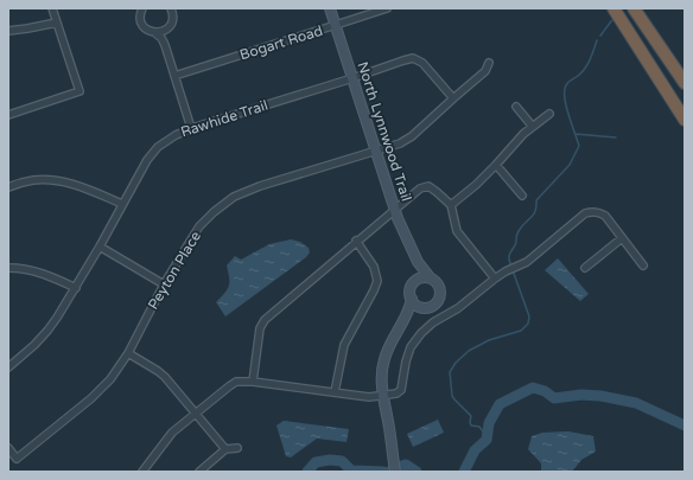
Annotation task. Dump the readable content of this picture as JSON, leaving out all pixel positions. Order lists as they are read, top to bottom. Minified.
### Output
{"streets":{"street":["Bogart Road","Rawhide Trail","North Lynnwood Trail","Peyton Place"]},"crossings":[["Bogart Road","North Lynnwood Trail"],["Rawhide Trail","North Lynnwood Trail"],["Rawhide Trail","Peyton Place"],["North Lynnwood Trail","Peyton Place"]]}
